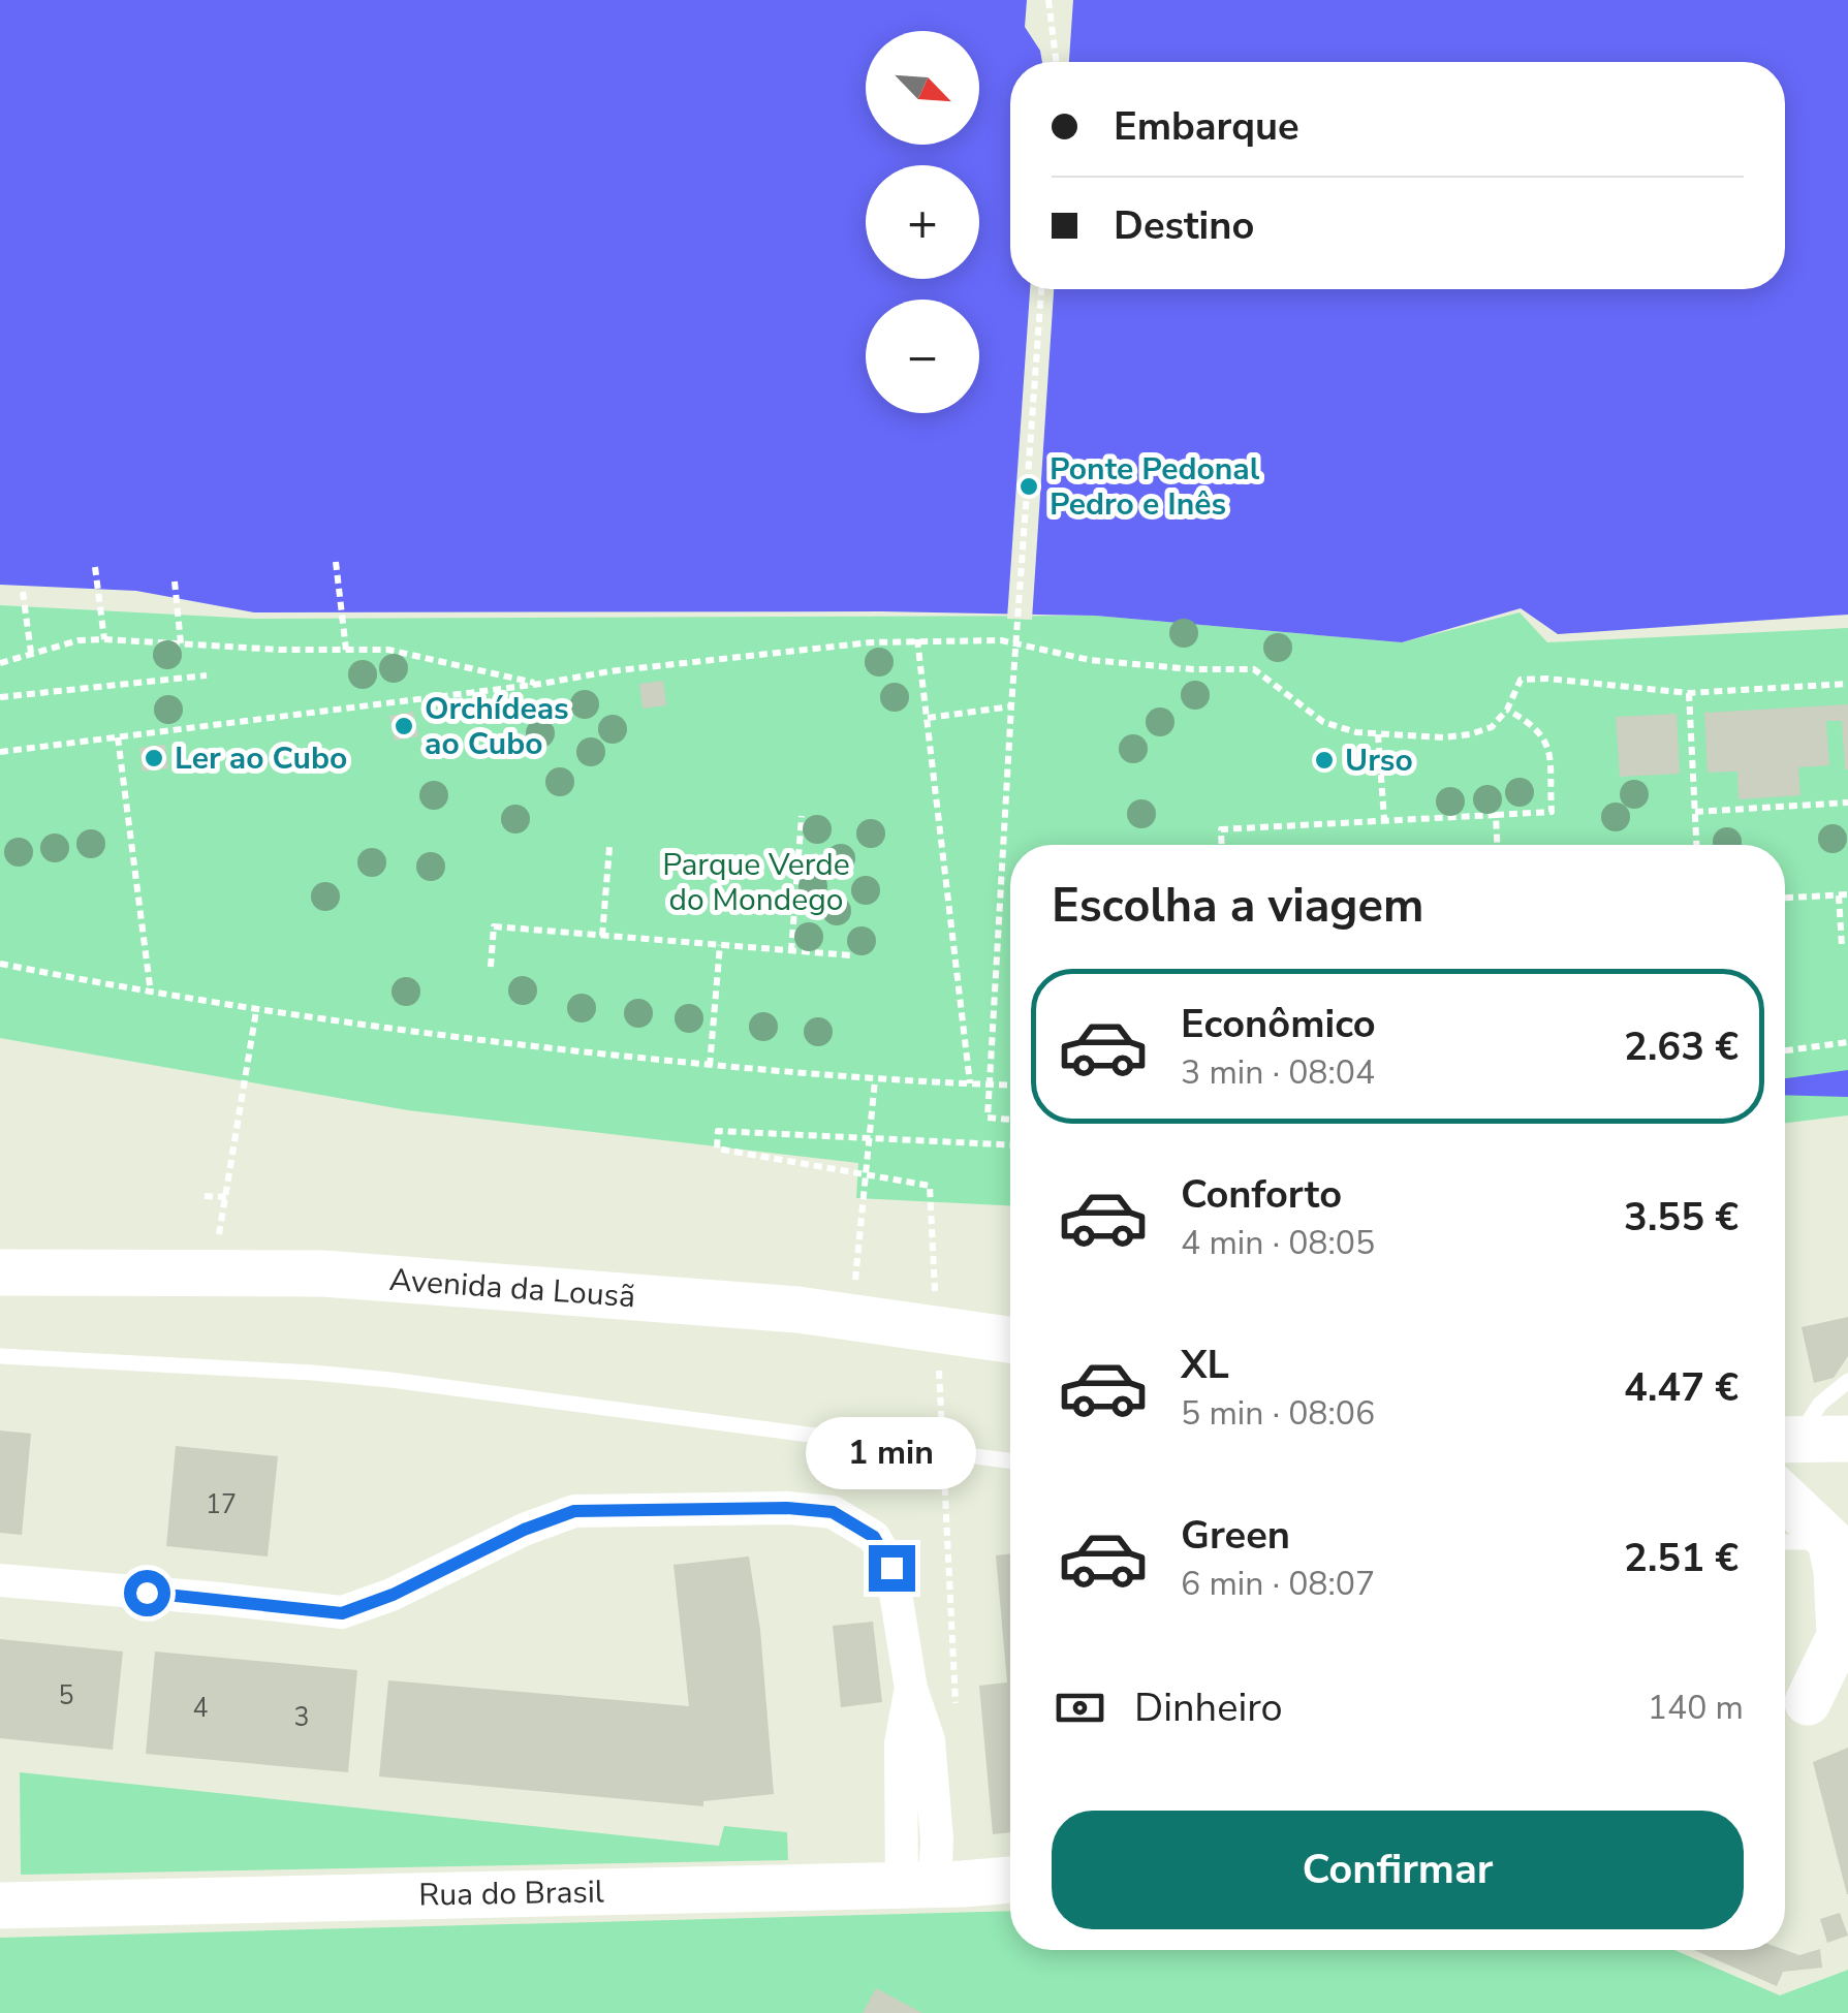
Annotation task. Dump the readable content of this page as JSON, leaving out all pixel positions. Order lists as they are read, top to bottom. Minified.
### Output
{"streets":{"main road":["Avenida da Lousã","Rua do Brasil"]},"parks":["Parque Verde do Mondego"],"places":["Ponte Pedonal Pedro e Inês","Orchídeas ao Cubo","Ler ao Cubo","Urso"],"house_numbers":["17","5","4","3"],"north":"bottom right","page":{"map_buttons":["+","−"],"banner":["Embarque","Destino"],"heading":"Escolha a viagem","list":[{"name":"Econômico","note":"3 min · 08:04","value":"2.63 €"},{"name":"Conforto","note":"4 min · 08:05","value":"3.55 €"},{"name":"XL","note":"5 min · 08:06","value":"4.47 €"},{"name":"Green","note":"6 min · 08:07","value":"2.51 €"}],"bubble":"1 min","pay":["Dinheiro","140 m"],"buttons":"Confirmar"}}
